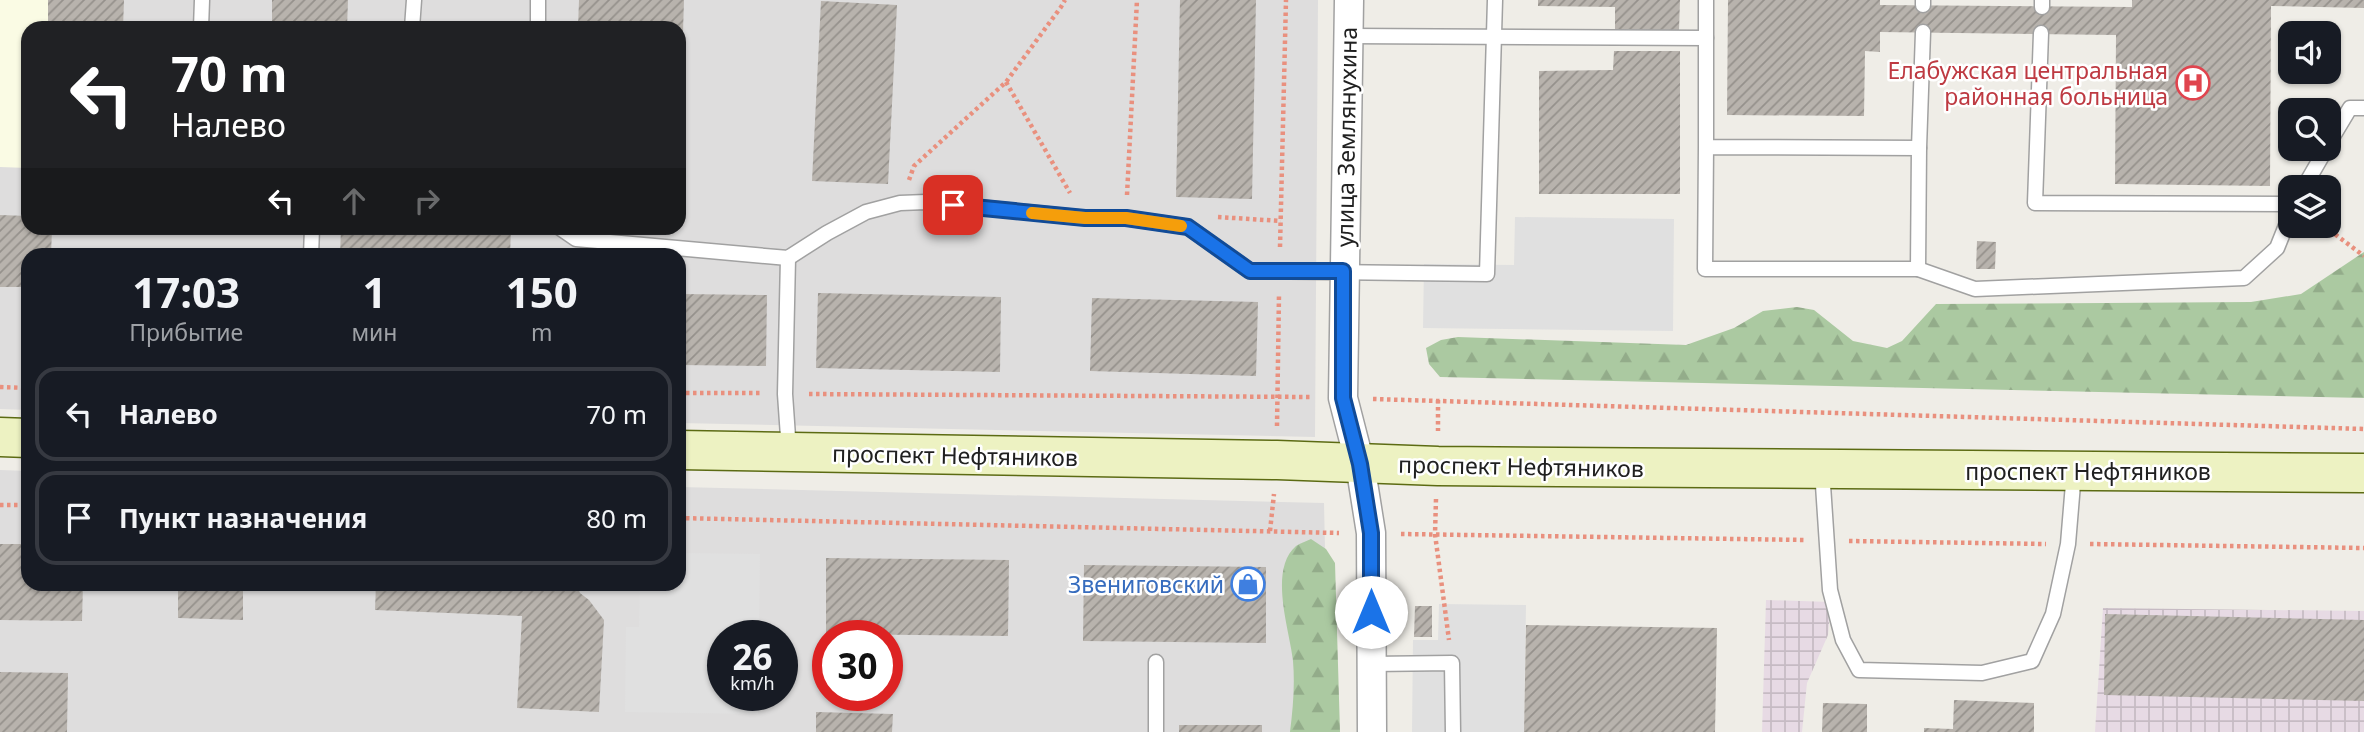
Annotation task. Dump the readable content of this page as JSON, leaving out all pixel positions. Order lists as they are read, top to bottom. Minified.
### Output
{"streets":{"main road":["проспект Нефтяников"],"street":["улица Землянухина"]},"crossings":[["улица Землянухина","проспект Нефтяников"]],"places":{"hospital":["Елабужская центральная районная больница"],"shop":["Звениговский"]},"page":{"turn":["70 m","Налево"],"eta":["17:03","Прибытие","1","мин","150","m"],"list":[{"name":"Налево","value":"70 m"},{"name":"Пункт назначения","value":"80 m"}],"speed":"26 km/h","limit":"30"}}
